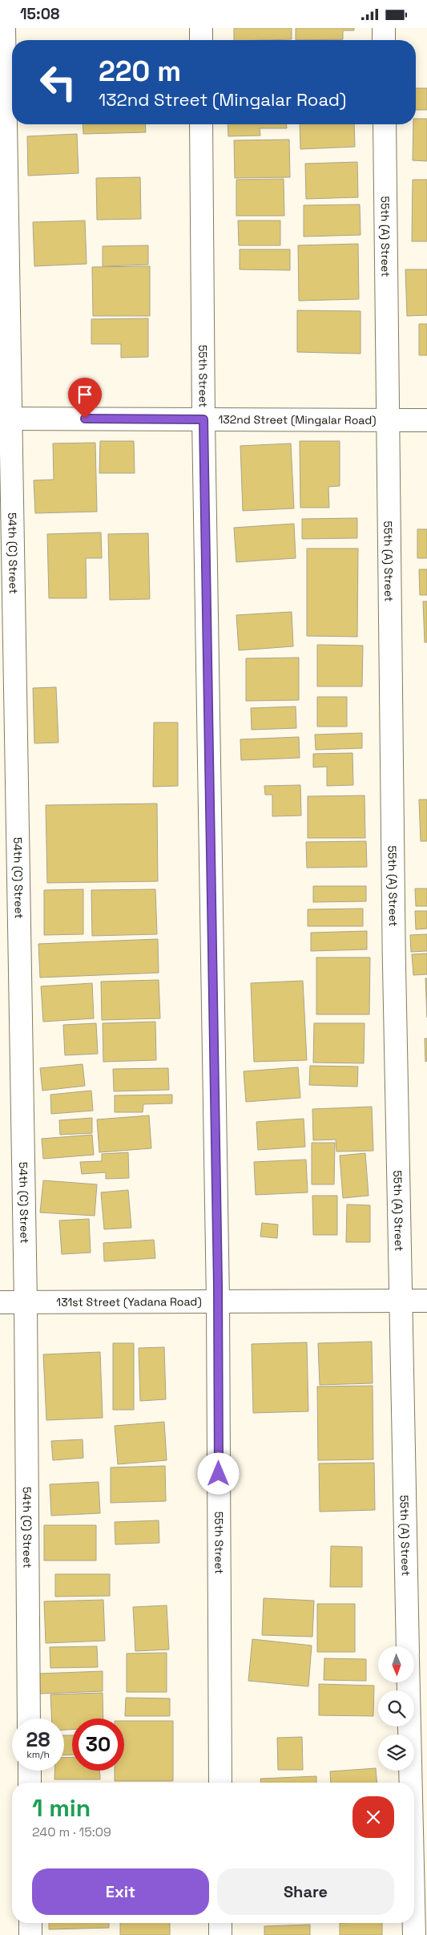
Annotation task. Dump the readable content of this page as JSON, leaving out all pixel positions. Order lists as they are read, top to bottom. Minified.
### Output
{"streets":{"street":["55th (A) Street","55th Street","132nd Street (Mingalar Road)","54th (C) Street","131st Street (Yadana Road)"]},"crossings":[["55th (A) Street","132nd Street (Mingalar Road)"],["55th (A) Street","131st Street (Yadana Road)"],["55th Street","132nd Street (Mingalar Road)"],["55th Street","131st Street (Yadana Road)"],["132nd Street (Mingalar Road)","54th (C) Street"],["54th (C) Street","131st Street (Yadana Road)"]],"north":"bottom","page":{"status":"15:08","turn":["220 m","132nd Street (Mingalar Road)"],"speed":"28 km/h","limit":"30","heading":["1 min","240 m · 15:09"],"buttons":["Exit","Share"]}}
